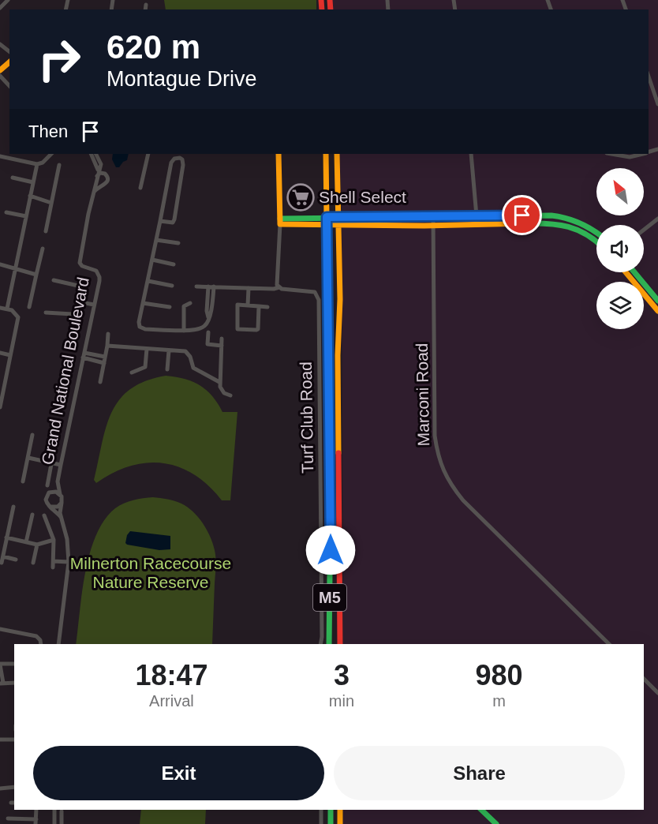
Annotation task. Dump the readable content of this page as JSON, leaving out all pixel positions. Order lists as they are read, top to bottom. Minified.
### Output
{"streets":{"main road":["M5"],"street":["Grand National Boulevard","Marconi Road","Turf Club Road"]},"parks":["Milnerton Racecourse Nature Reserve"],"places":{"supermarket":["Shell Select"]},"north":"top left","page":{"turn":["620 m","Montague Drive"],"then":"Then","eta":["18:47","Arrival","3","min","980","m"],"buttons":["Exit","Share"]}}
